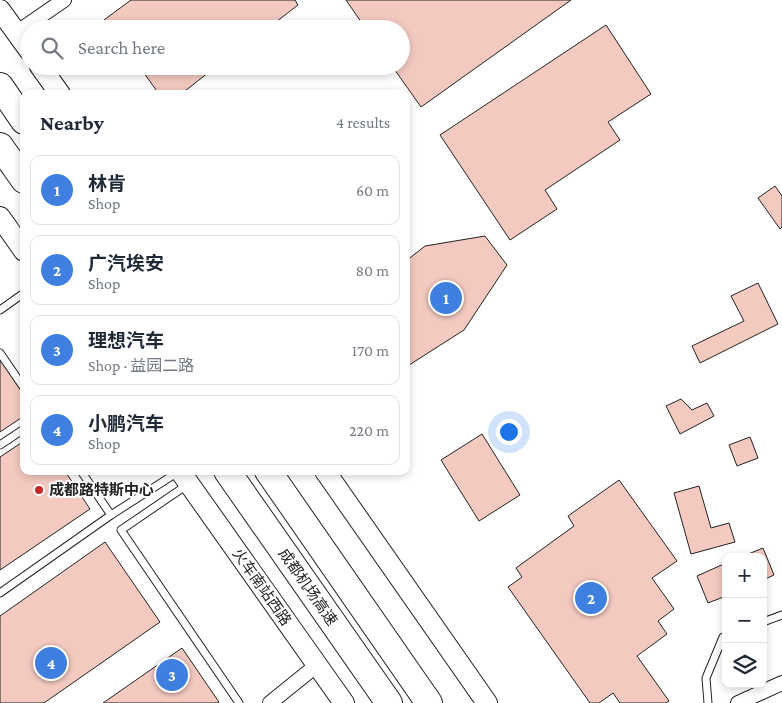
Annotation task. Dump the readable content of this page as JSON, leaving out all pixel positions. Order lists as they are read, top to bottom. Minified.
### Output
{"streets":{"highway":["成都机场高速"],"main road":["火车南站西路"]},"places":["成都路特斯中心"],"page":{"search":"Search here","heading":["Nearby","4 results"],"list":[{"mark":"1","name":"林肯","note":"Shop","value":"60 m"},{"mark":"2","name":"广汽埃安","note":"Shop","value":"80 m"},{"mark":"3","name":"理想汽车","note":"Shop · 益园二路","value":"170 m"},{"mark":"4","name":"小鹏汽车","note":"Shop","value":"220 m"}],"pins":["1","2","4","3"],"map_buttons":["+","−"]}}
